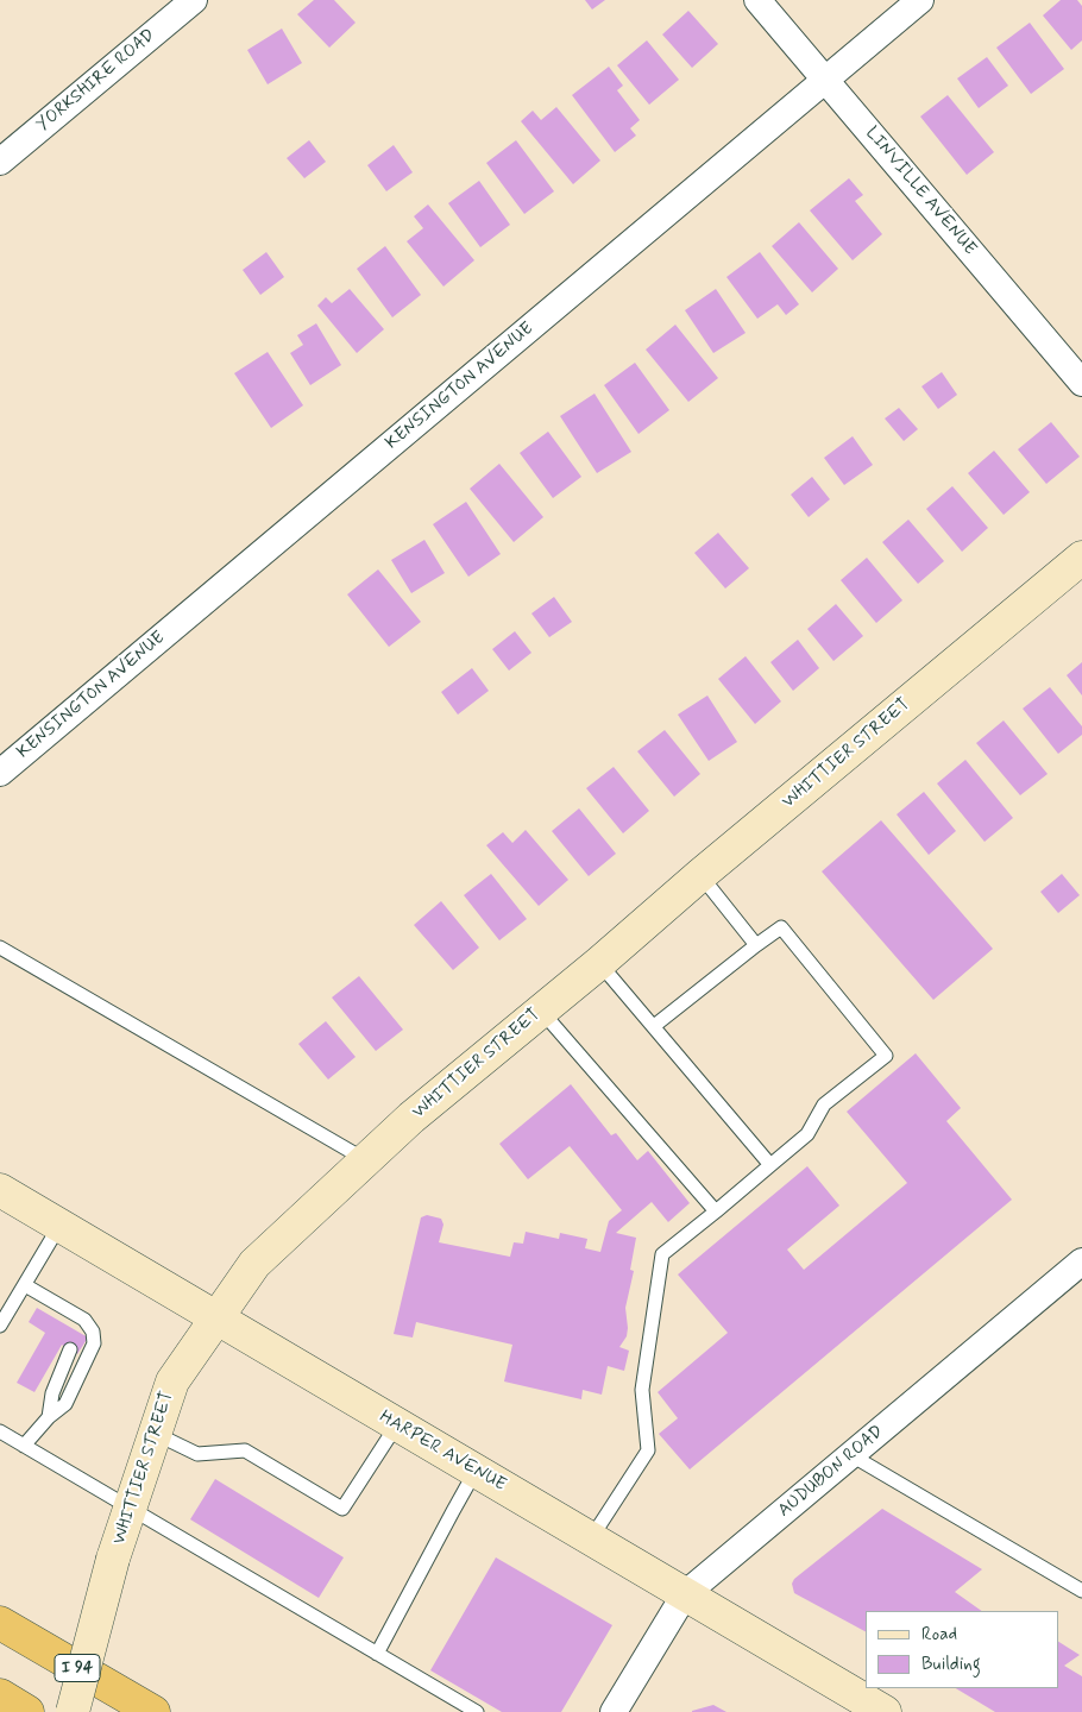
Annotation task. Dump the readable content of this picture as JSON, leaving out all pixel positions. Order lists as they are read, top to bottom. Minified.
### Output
{"streets":{"highway":["I 94"],"street":["YORKSHIRE ROAD","LINVILLE AVENUE","KENSINGTON AVENUE","WHITTIER STREET","HARPER AVENUE","AUDUBON ROAD"]},"crossings":[["LINVILLE AVENUE","KENSINGTON AVENUE"],["WHITTIER STREET","HARPER AVENUE"],["HARPER AVENUE","AUDUBON ROAD"]],"legend":["Road","Building"]}
